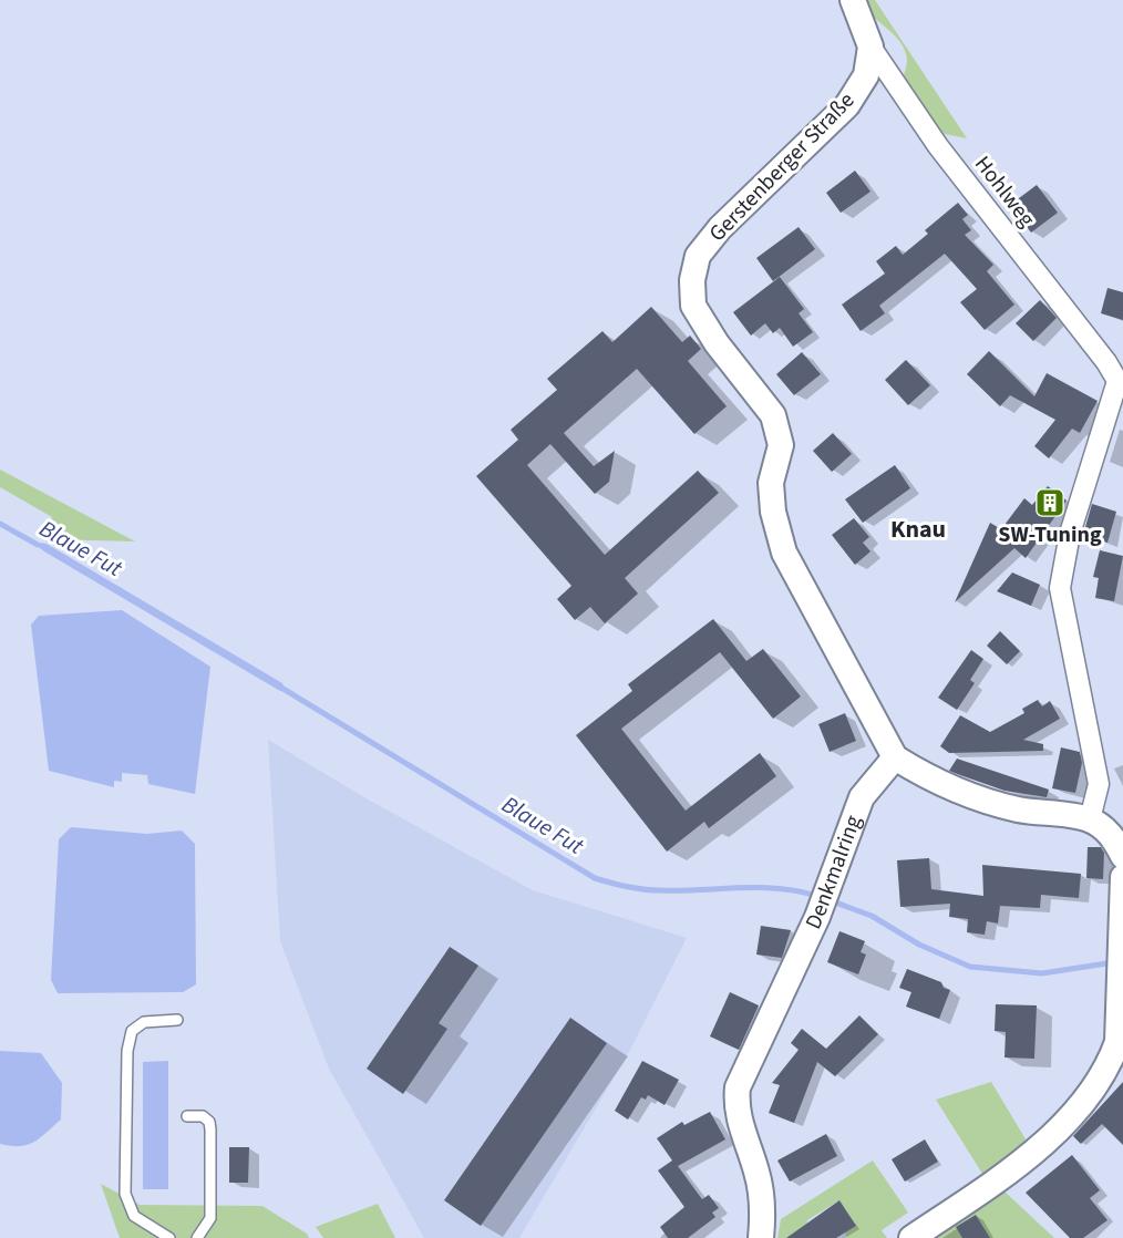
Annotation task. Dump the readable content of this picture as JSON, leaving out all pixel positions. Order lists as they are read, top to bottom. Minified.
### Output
{"streets":{"street":["Gerstenberger Straße","Hohlweg","Denkmalring"]},"crossings":[["Gerstenberger Straße","Hohlweg"],["Gerstenberger Straße","Denkmalring"]],"districts":["Knau"],"water":["Blaue Fut"],"places":{"building":["SW-Tuning"]}}
